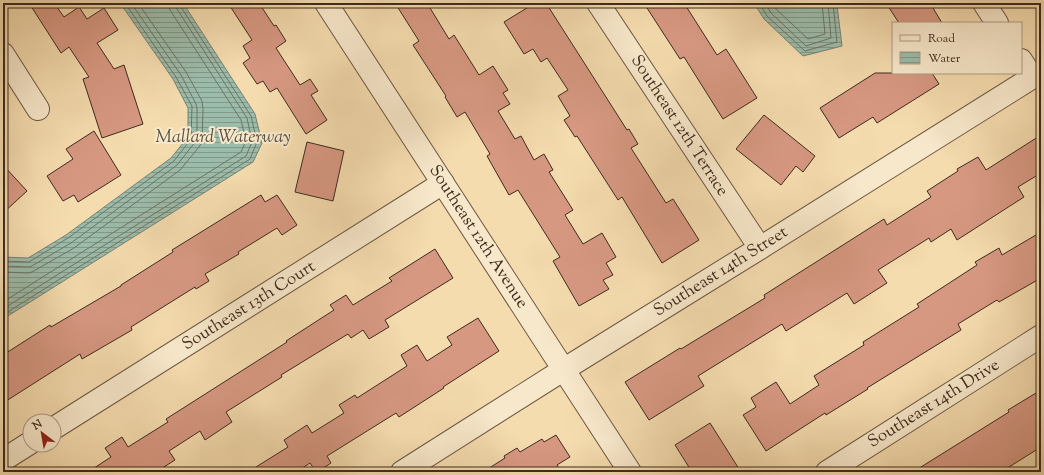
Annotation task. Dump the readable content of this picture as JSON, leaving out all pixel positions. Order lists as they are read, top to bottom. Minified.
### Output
{"streets":{"street":["Southeast 12th Terrace","Southeast 12th Avenue","Southeast 14th Street","Southeast 13th Court","Southeast 14th Drive"]},"crossings":[["Southeast 12th Terrace","Southeast 14th Street"],["Southeast 12th Avenue","Southeast 14th Street"],["Southeast 12th Avenue","Southeast 13th Court"]],"water":["Mallard Waterway"],"legend":["Road","Water"],"north":"top left"}
